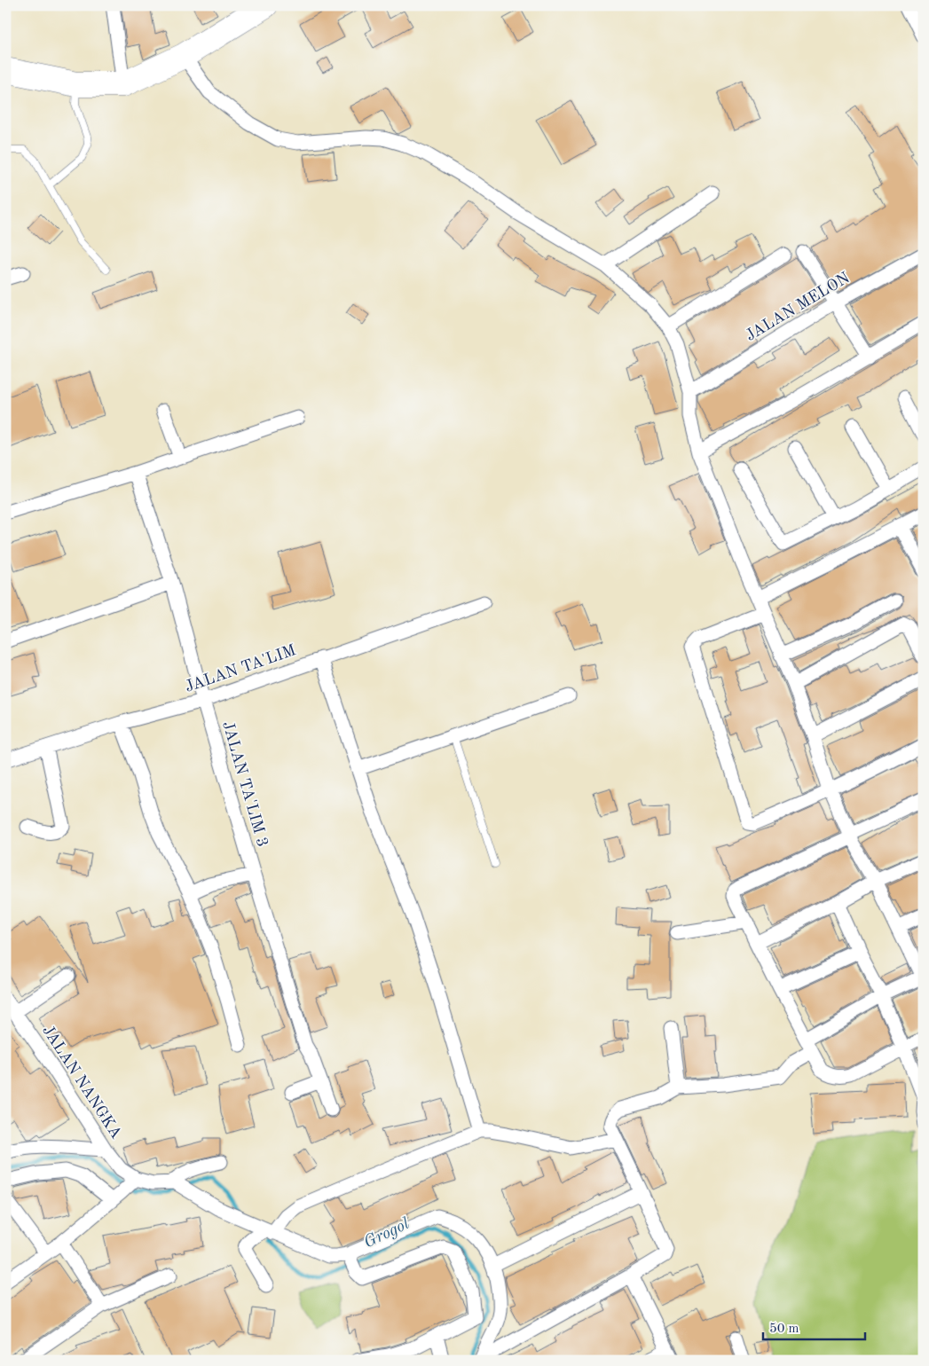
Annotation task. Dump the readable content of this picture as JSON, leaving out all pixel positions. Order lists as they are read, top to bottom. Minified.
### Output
{"streets":{"street":["JALAN MELON","JALAN TA'LIM","JALAN TA'LIM 3","JALAN NANGKA"]},"crossings":[["JALAN TA'LIM","JALAN TA'LIM 3"]],"water":["Grogol"],"scale_bar":"50 m"}
